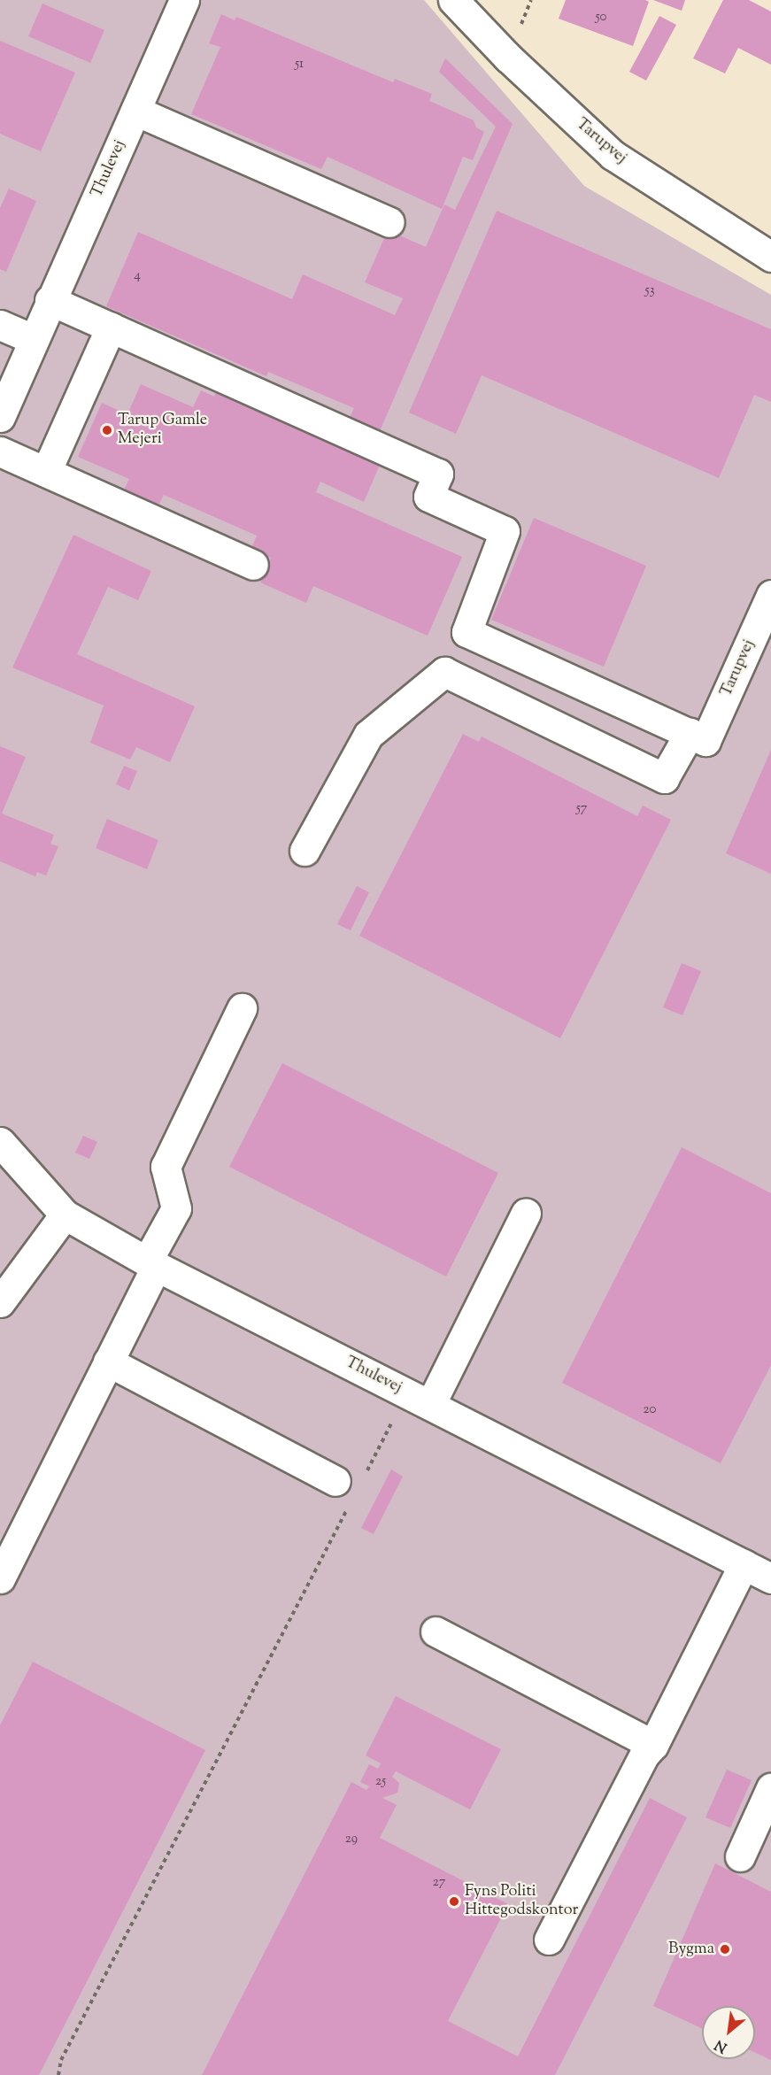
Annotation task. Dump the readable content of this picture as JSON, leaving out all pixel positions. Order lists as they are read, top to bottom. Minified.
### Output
{"streets":{"street":["Tarupvej","Thulevej"]},"places":["Tarup Gamle Mejeri","Fyns Politi Hittegodskontor","Bygma"],"house_numbers":["50","51","4","53","57","20","25","29","27"],"north":"bottom left"}
